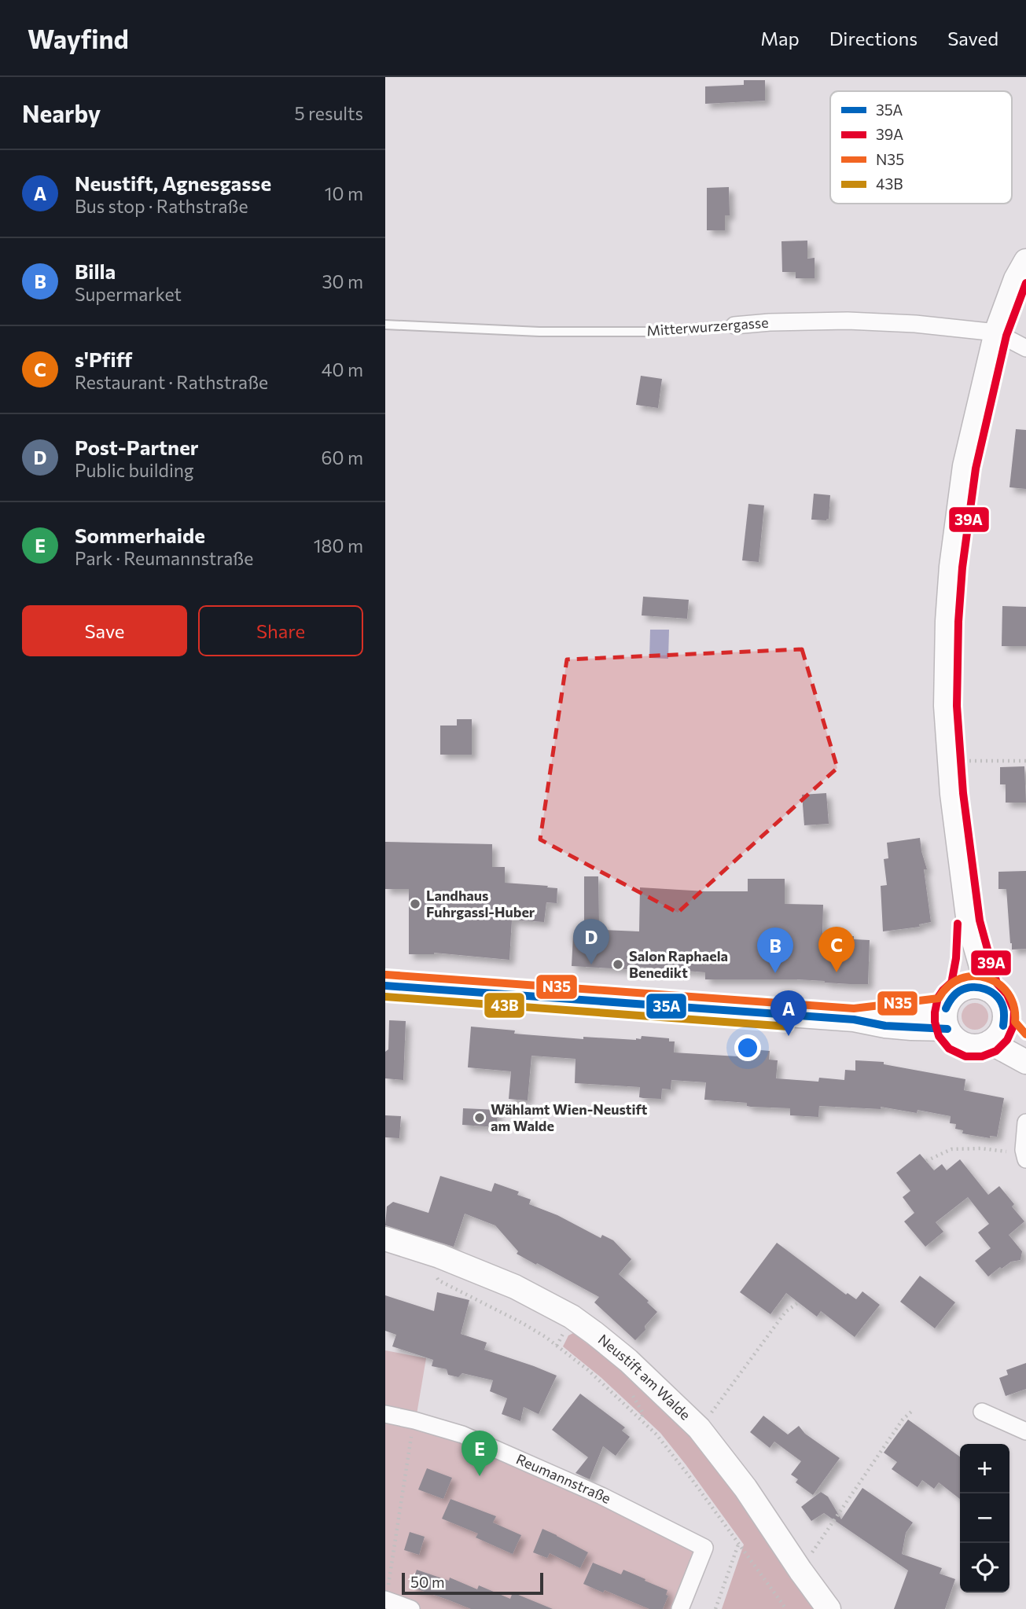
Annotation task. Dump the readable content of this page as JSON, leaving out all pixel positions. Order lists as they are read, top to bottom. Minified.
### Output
{"streets":{"street":["Mitterwurzergasse","Neustift am Walde","Reumannstraße"]},"places":["Landhaus Fuhrgassl-Huber","Salon Raphaela Benedikt","Wählamt Wien-Neustift am Walde"],"lines":["transit line 39A","transit line N35","transit line 35A","transit line 43B"],"legend":["35A","39A","N35","43B"],"scale_bar":"50 m","page":{"header":"Wayfind","nav":["Map","Directions","Saved"],"heading":["Nearby","5 results"],"list":[{"mark":"A","name":"Neustift, Agnesgasse","note":"Bus stop · Rathstraße","value":"10 m"},{"mark":"B","name":"Billa","note":"Supermarket","value":"30 m"},{"mark":"C","name":"s'Pfiff","note":"Restaurant · Rathstraße","value":"40 m"},{"mark":"D","name":"Post-Partner","note":"Public building","value":"60 m"},{"mark":"E","name":"Sommerhaide","note":"Park · Reumannstraße","value":"180 m"}],"buttons":["Save","Share"],"pins":["D","C","B","A","E"],"map_buttons":["+","−"],"scale":"50 m"}}
